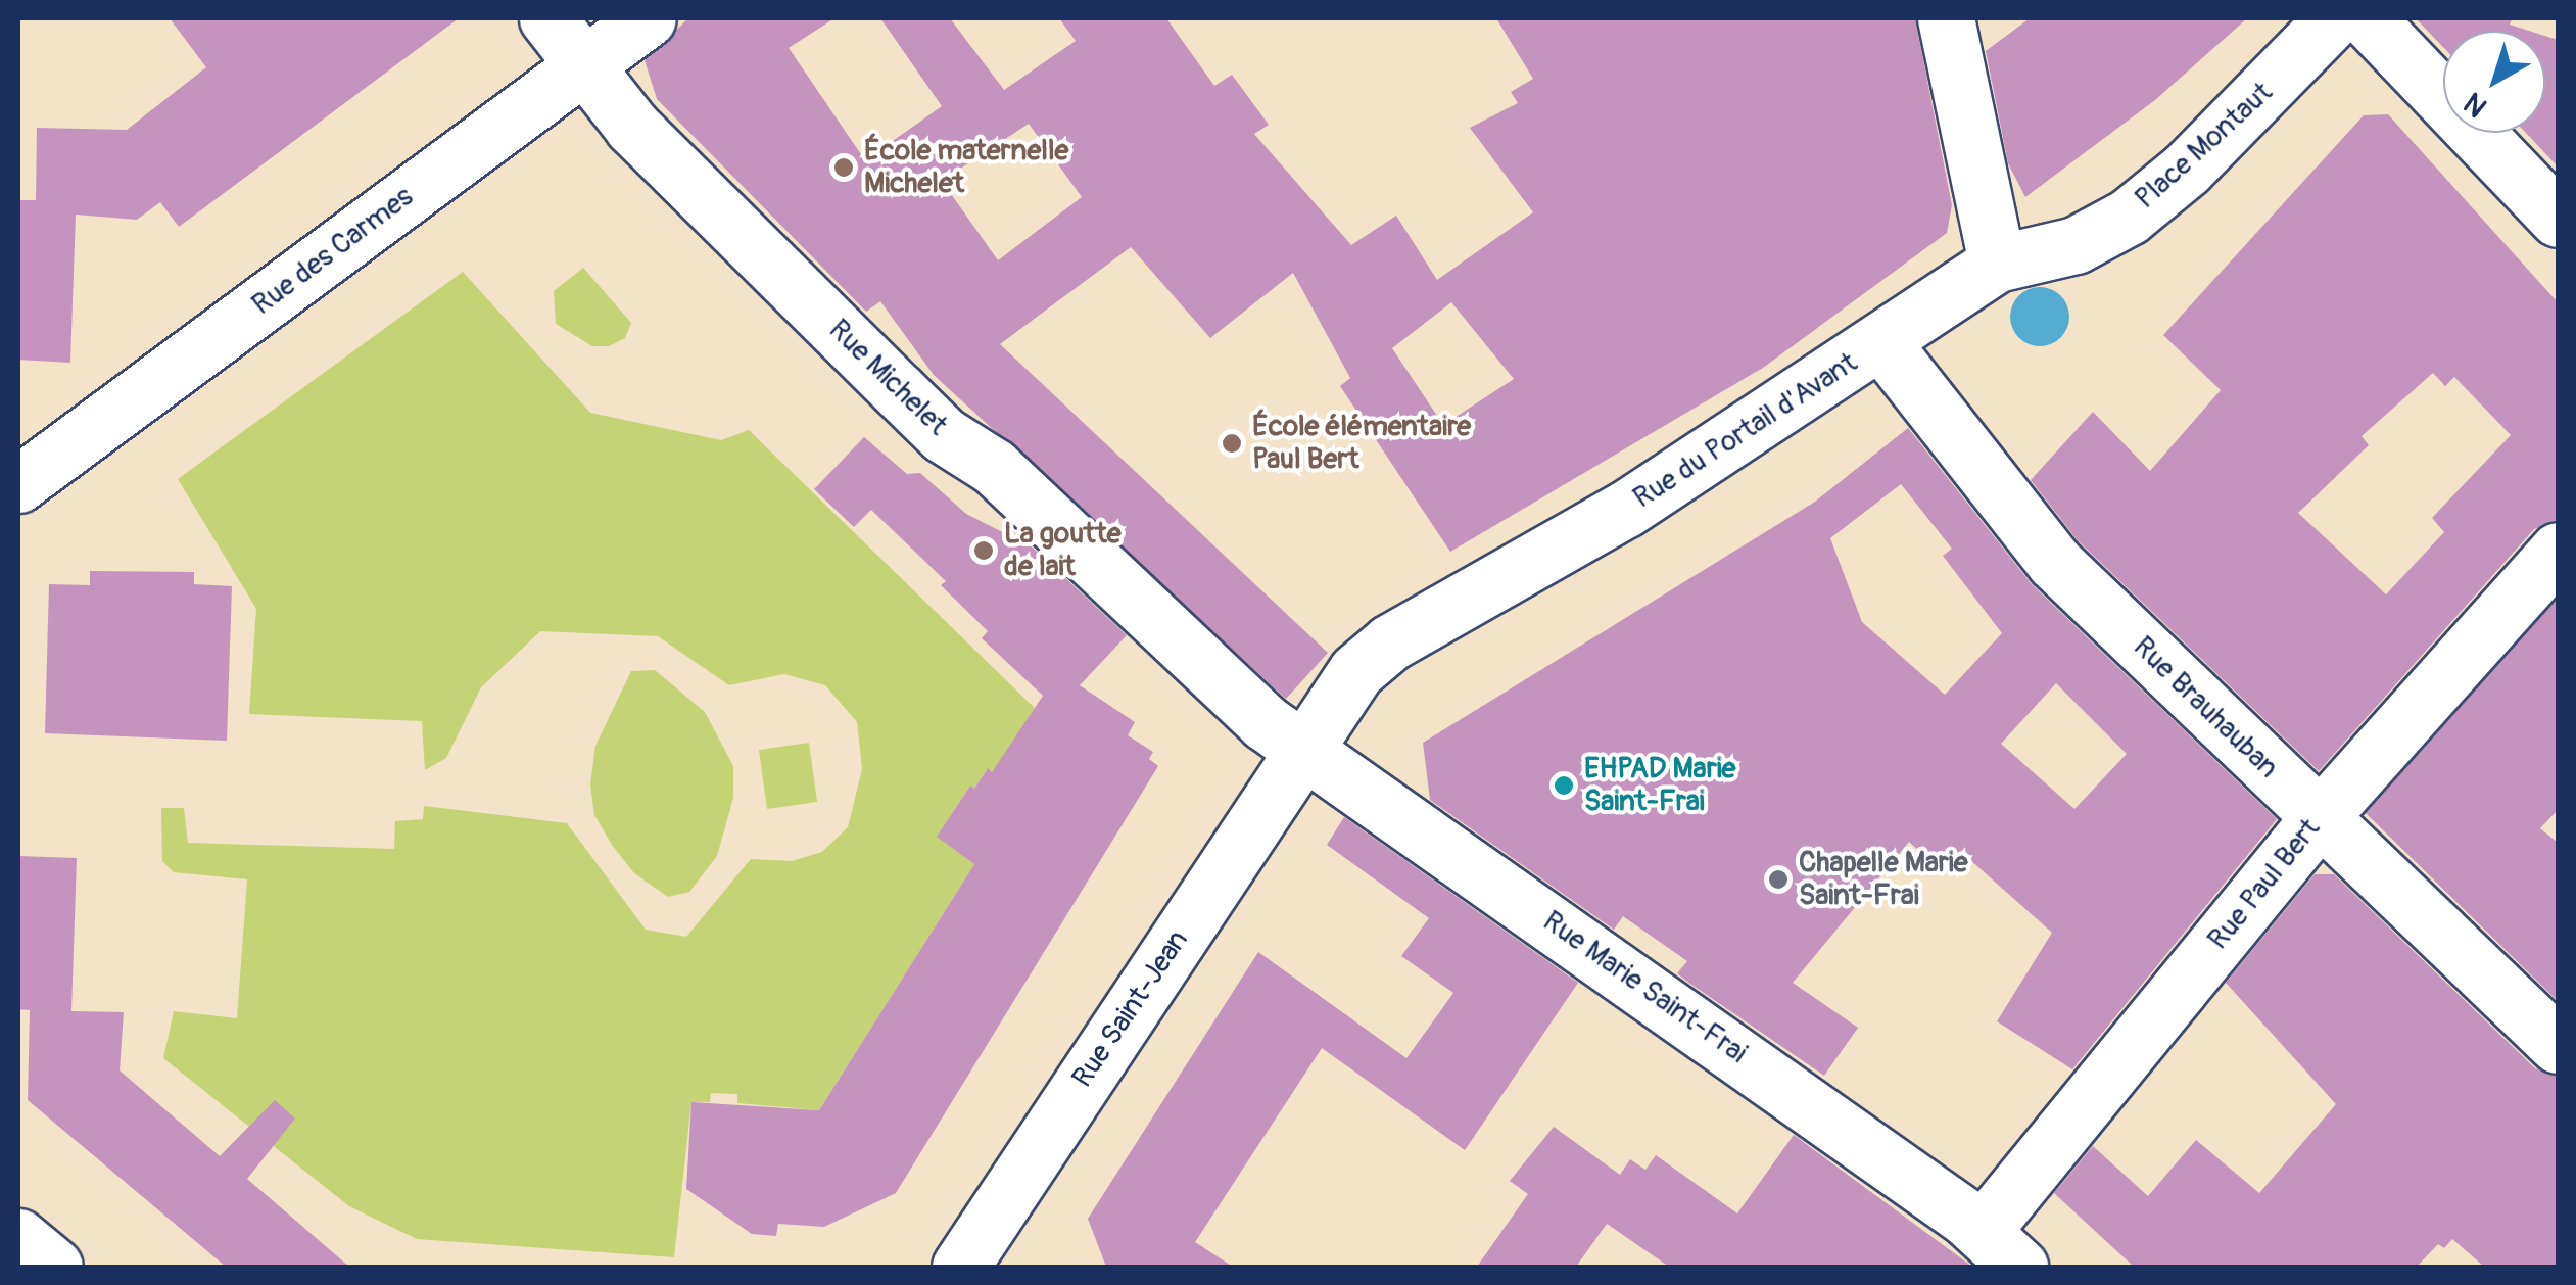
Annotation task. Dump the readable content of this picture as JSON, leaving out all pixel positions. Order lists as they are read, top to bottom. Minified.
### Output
{"streets":{"street":["Place Montaut","Rue des Carmes","Rue Michelet","Rue du Portail d'Avant","Rue Brauhauban","Rue Paul Bert","Rue Marie Saint-Frai","Rue Saint-Jean"]},"crossings":[["Place Montaut","Rue du Portail d'Avant"],["Rue des Carmes","Rue Michelet"],["Rue Michelet","Rue du Portail d'Avant"],["Rue Michelet","Rue Marie Saint-Frai"],["Rue Michelet","Rue Saint-Jean"],["Rue du Portail d'Avant","Rue Brauhauban"],["Rue du Portail d'Avant","Rue Marie Saint-Frai"],["Rue du Portail d'Avant","Rue Saint-Jean"],["Rue Brauhauban","Rue Paul Bert"],["Rue Paul Bert","Rue Marie Saint-Frai"],["Rue Marie Saint-Frai","Rue Saint-Jean"]],"places":["École maternelle Michelet","École élémentaire Paul Bert","La goutte de lait","EHPAD Marie Saint-Frai","Chapelle Marie Saint-Frai"],"north":"bottom left"}
